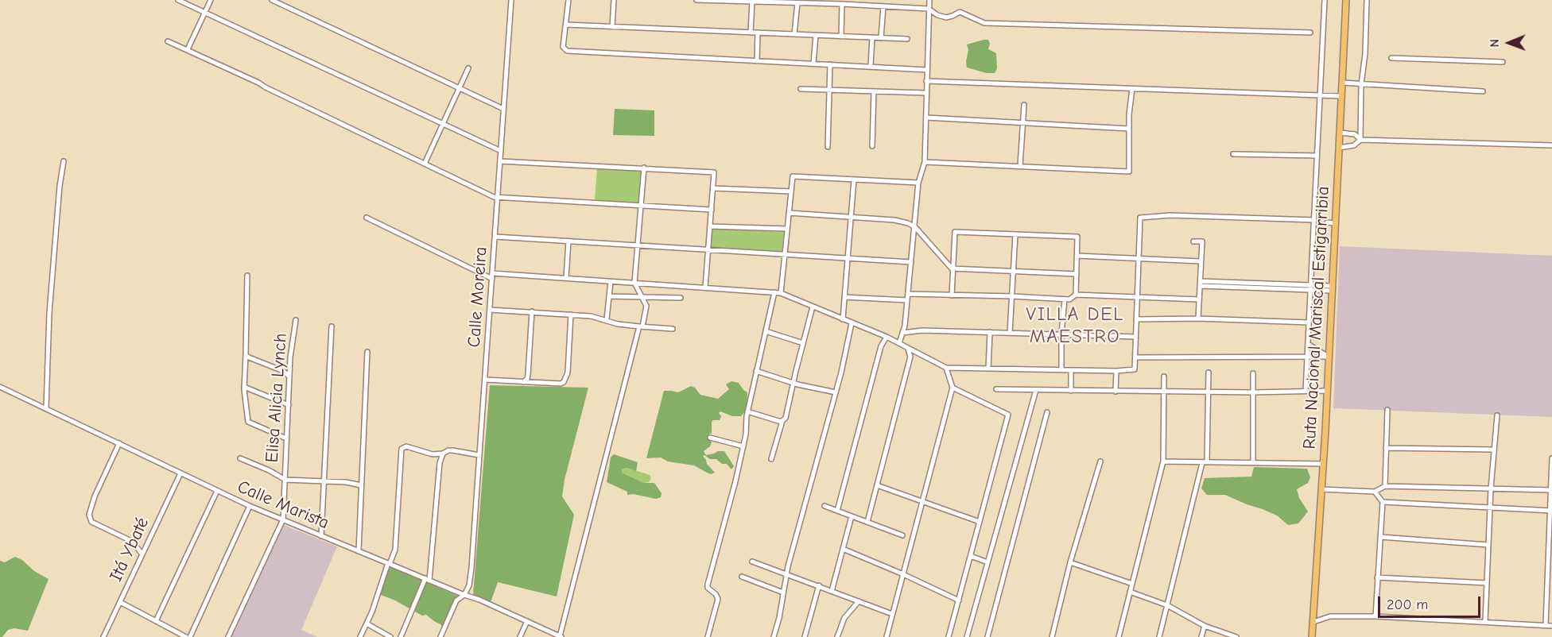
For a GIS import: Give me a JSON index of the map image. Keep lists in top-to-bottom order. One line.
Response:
{"streets":{"main road":["Ruta Nacional Mariscal Estigarribia"],"street":["Calle Moreira","Elisa Alicia Lynch","Calle Marista","Itá Ybaté"]},"crossings":[["Calle Moreira","Calle Marista"],["Elisa Alicia Lynch","Calle Marista"],["Calle Marista","Itá Ybaté"]],"districts":["VILLA DEL MAESTRO"],"scale_bar":"200 m","north":"left"}
